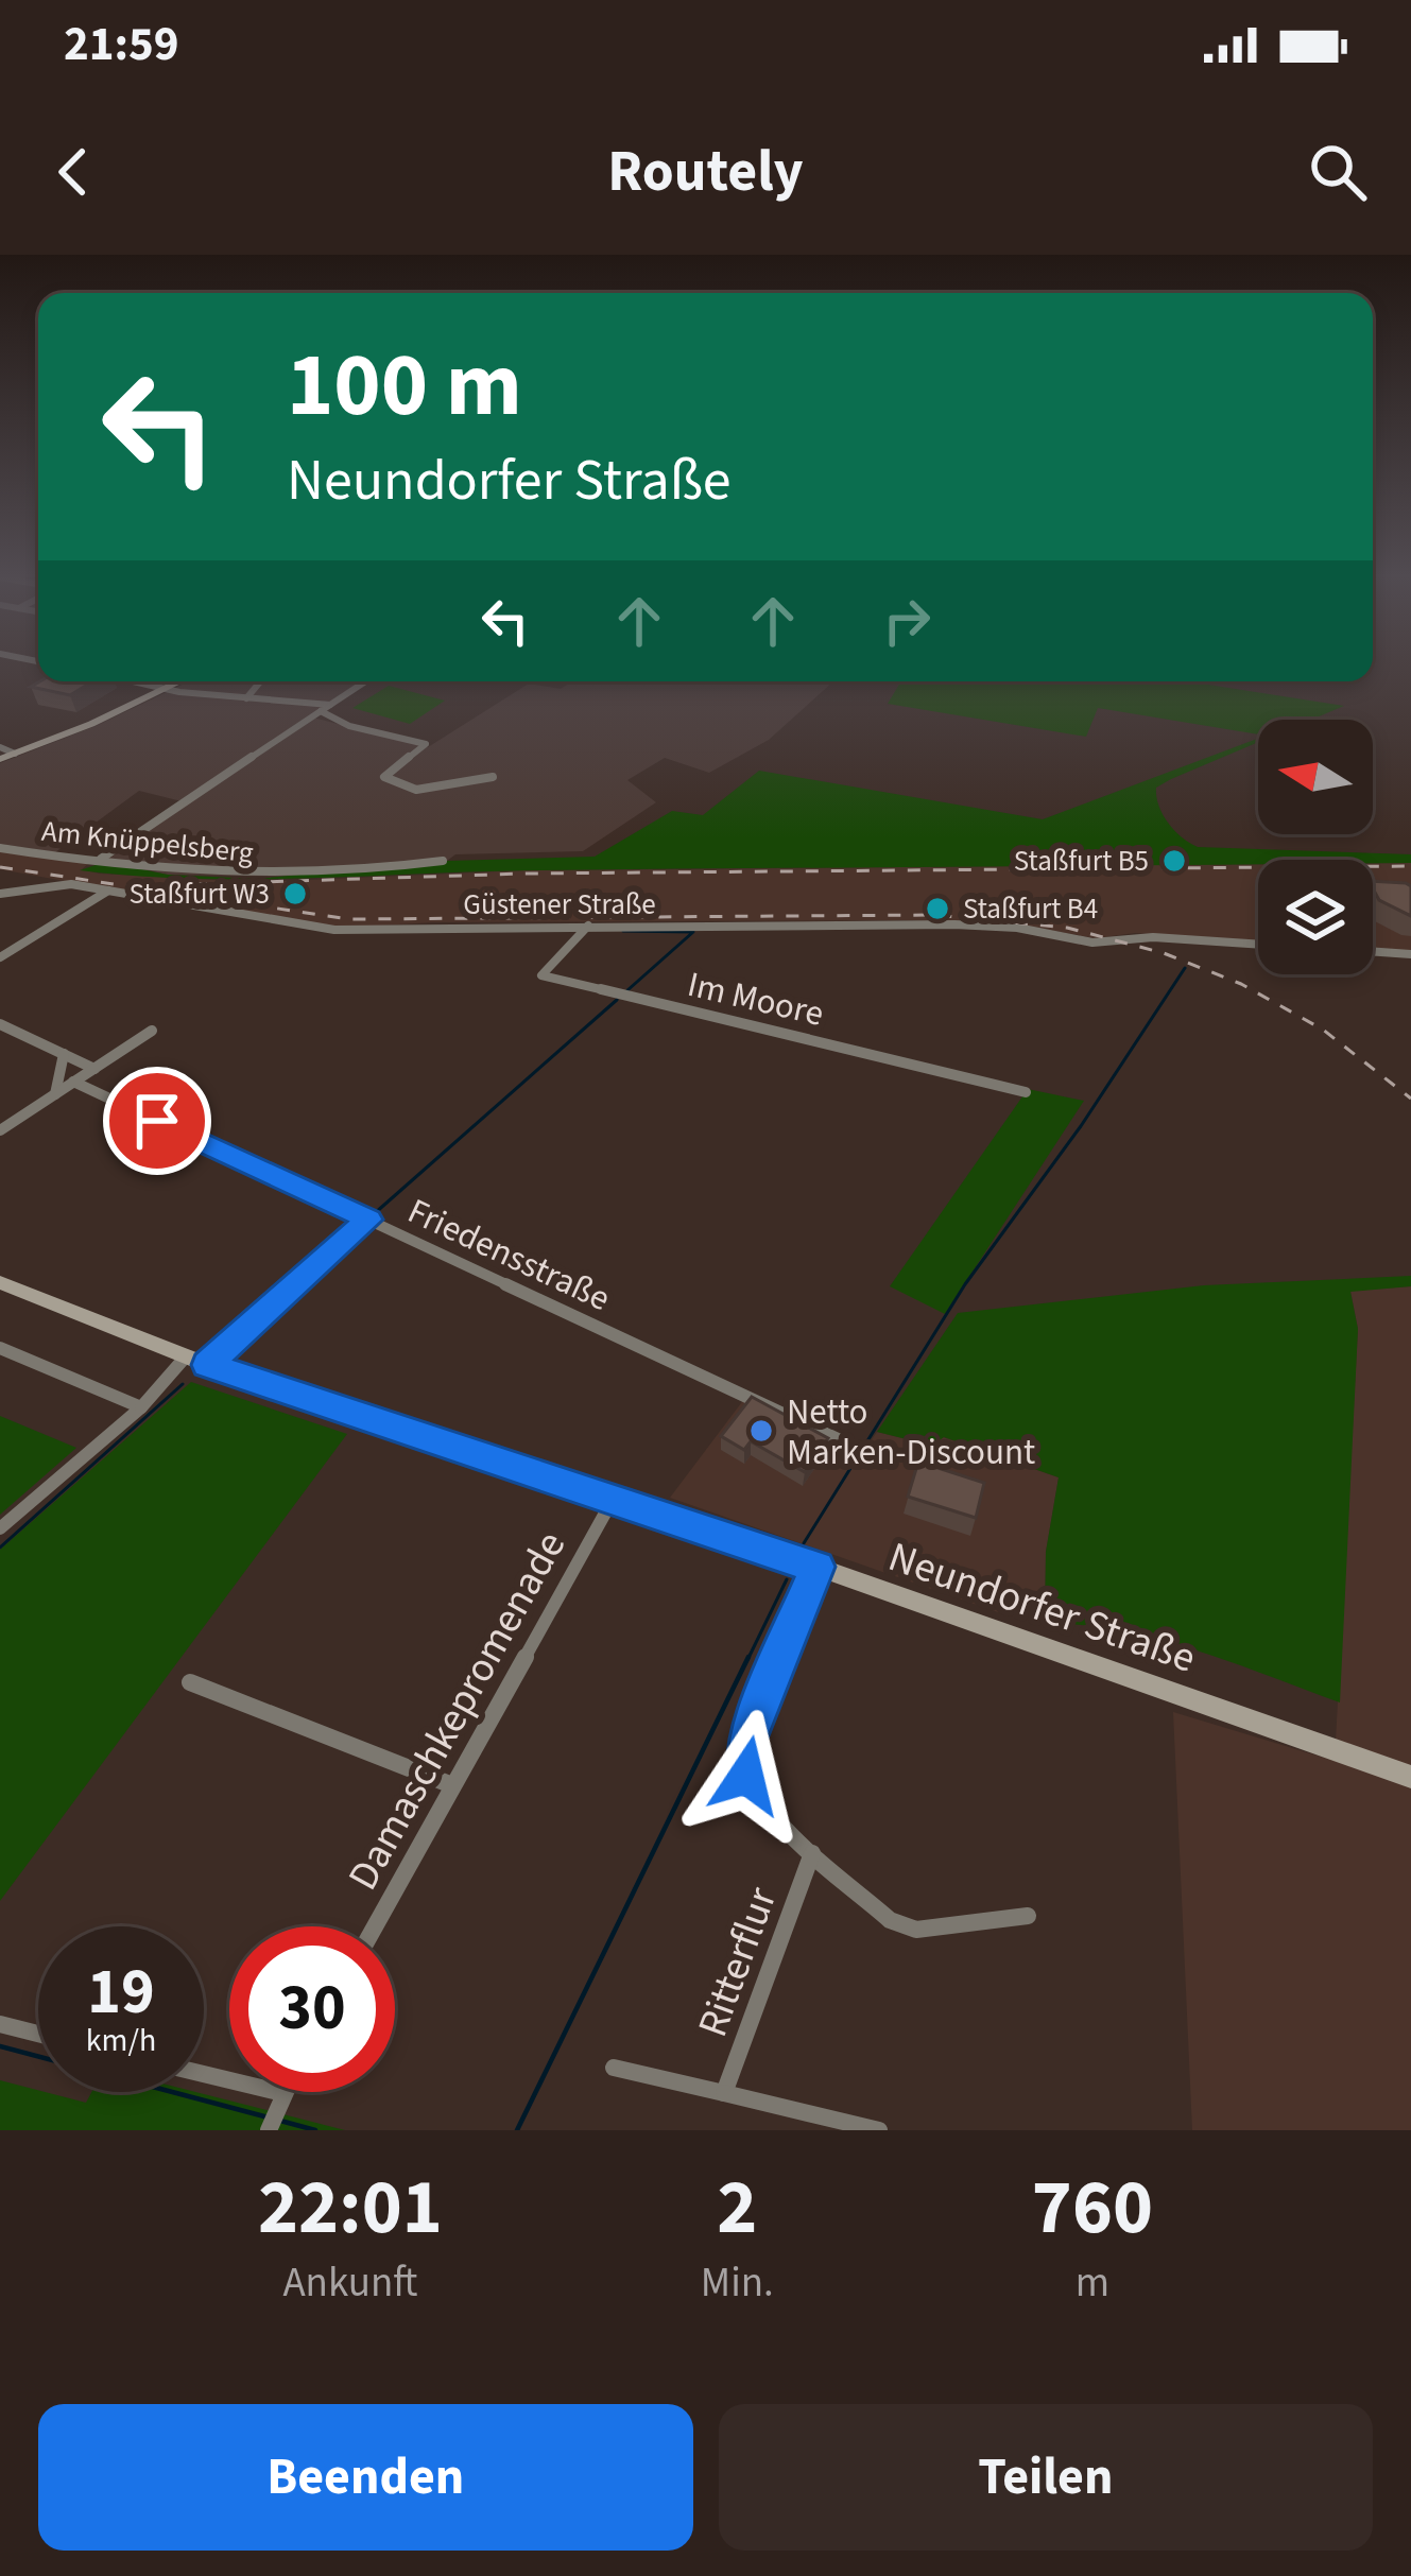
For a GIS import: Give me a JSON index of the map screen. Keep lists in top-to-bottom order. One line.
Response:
{"streets":{"main road":["Neundorfer Straße"],"street":["Am Knüppelsberg","Güstener Straße","Im Moore","Friedensstraße","Damaschkepromenade","Ritterflur"]},"crossings":[["Güstener Straße","Im Moore"],["Neundorfer Straße","Damaschkepromenade"],["Neundorfer Straße","Ritterflur"]],"places":["Staßfurt B5","Staßfurt W3","Staßfurt B4","Netto Marken-Discount"],"north":"left","page":{"status":"21:59","header":"Routely","turn":["100 m","Neundorfer Straße"],"speed":"19 km/h","limit":"30","eta":["22:01","Ankunft","2","Min.","760","m"],"buttons":["Beenden","Teilen"]}}
